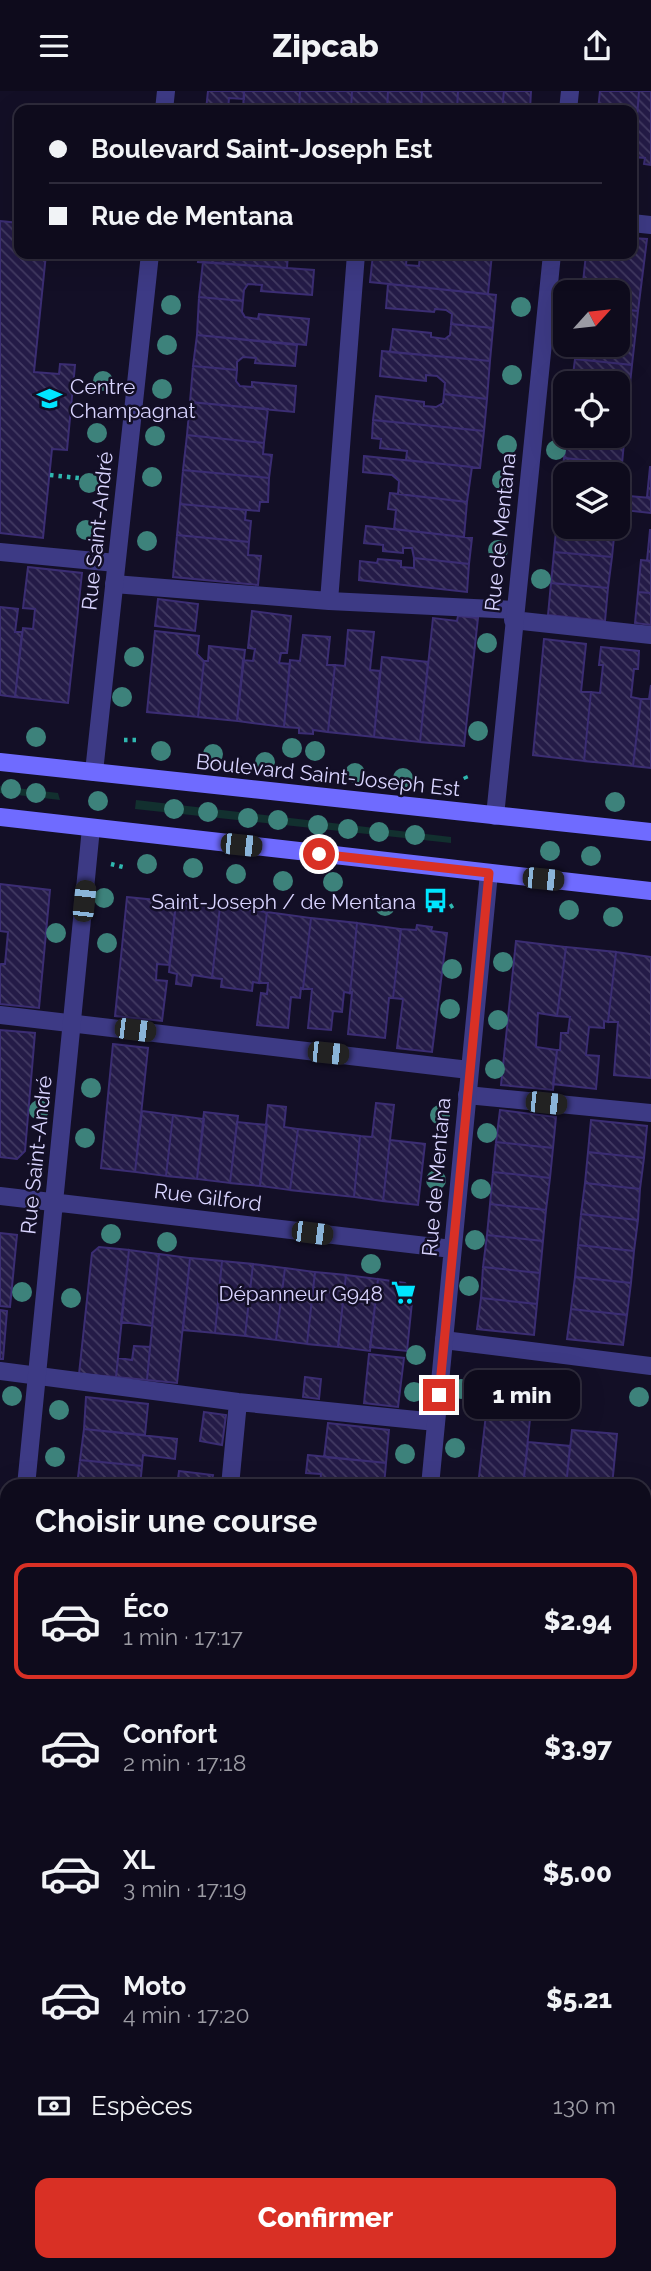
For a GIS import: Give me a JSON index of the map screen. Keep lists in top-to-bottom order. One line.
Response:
{"streets":{"main road":["Boulevard Saint-Joseph Est"],"street":["Rue Saint-André","Rue de Mentana","Rue Gilford"]},"crossings":[["Rue Saint-André","Boulevard Saint-Joseph Est"],["Rue Saint-André","Rue Gilford"],["Rue de Mentana","Boulevard Saint-Joseph Est"],["Rue de Mentana","Rue Gilford"]],"places":{"school or university":["Centre Champagnat"],"bus stop":["Saint-Joseph / de Mentana"],"supermarket":["Dépanneur G948"]},"north":"top right","page":{"header":"Zipcab","banner":["Boulevard Saint-Joseph Est","Rue de Mentana"],"bubble":"1 min","heading":"Choisir une course","list":[{"name":"Éco","note":"1 min · 17:17","value":"$2.94"},{"name":"Confort","note":"2 min · 17:18","value":"$3.97"},{"name":"XL","note":"3 min · 17:19","value":"$5.00"},{"name":"Moto","note":"4 min · 17:20","value":"$5.21"}],"pay":["Espèces","130 m"],"buttons":"Confirmer"}}
